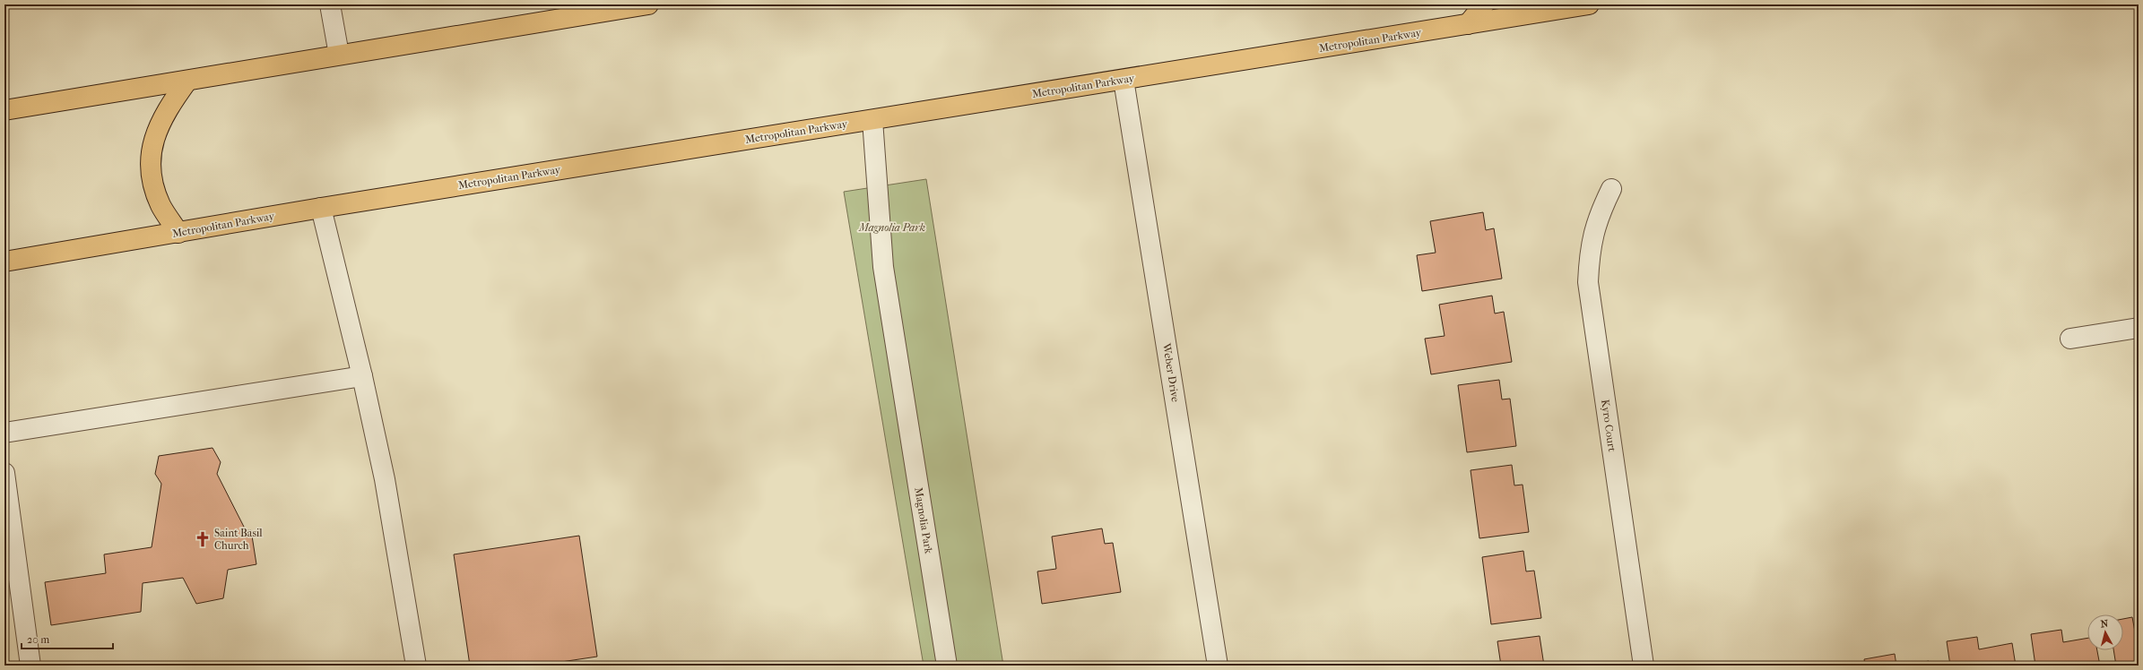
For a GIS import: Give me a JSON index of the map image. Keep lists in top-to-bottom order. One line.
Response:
{"streets":{"main road":["Metropolitan Parkway"],"street":["Weber Drive","Kyro Court","Magnolia Park"]},"crossings":[["Metropolitan Parkway","Weber Drive"],["Metropolitan Parkway","Magnolia Park"]],"parks":["Magnolia Park"],"places":{"church":["Saint Basil Church"]},"scale_bar":"20 m","north":"top"}
